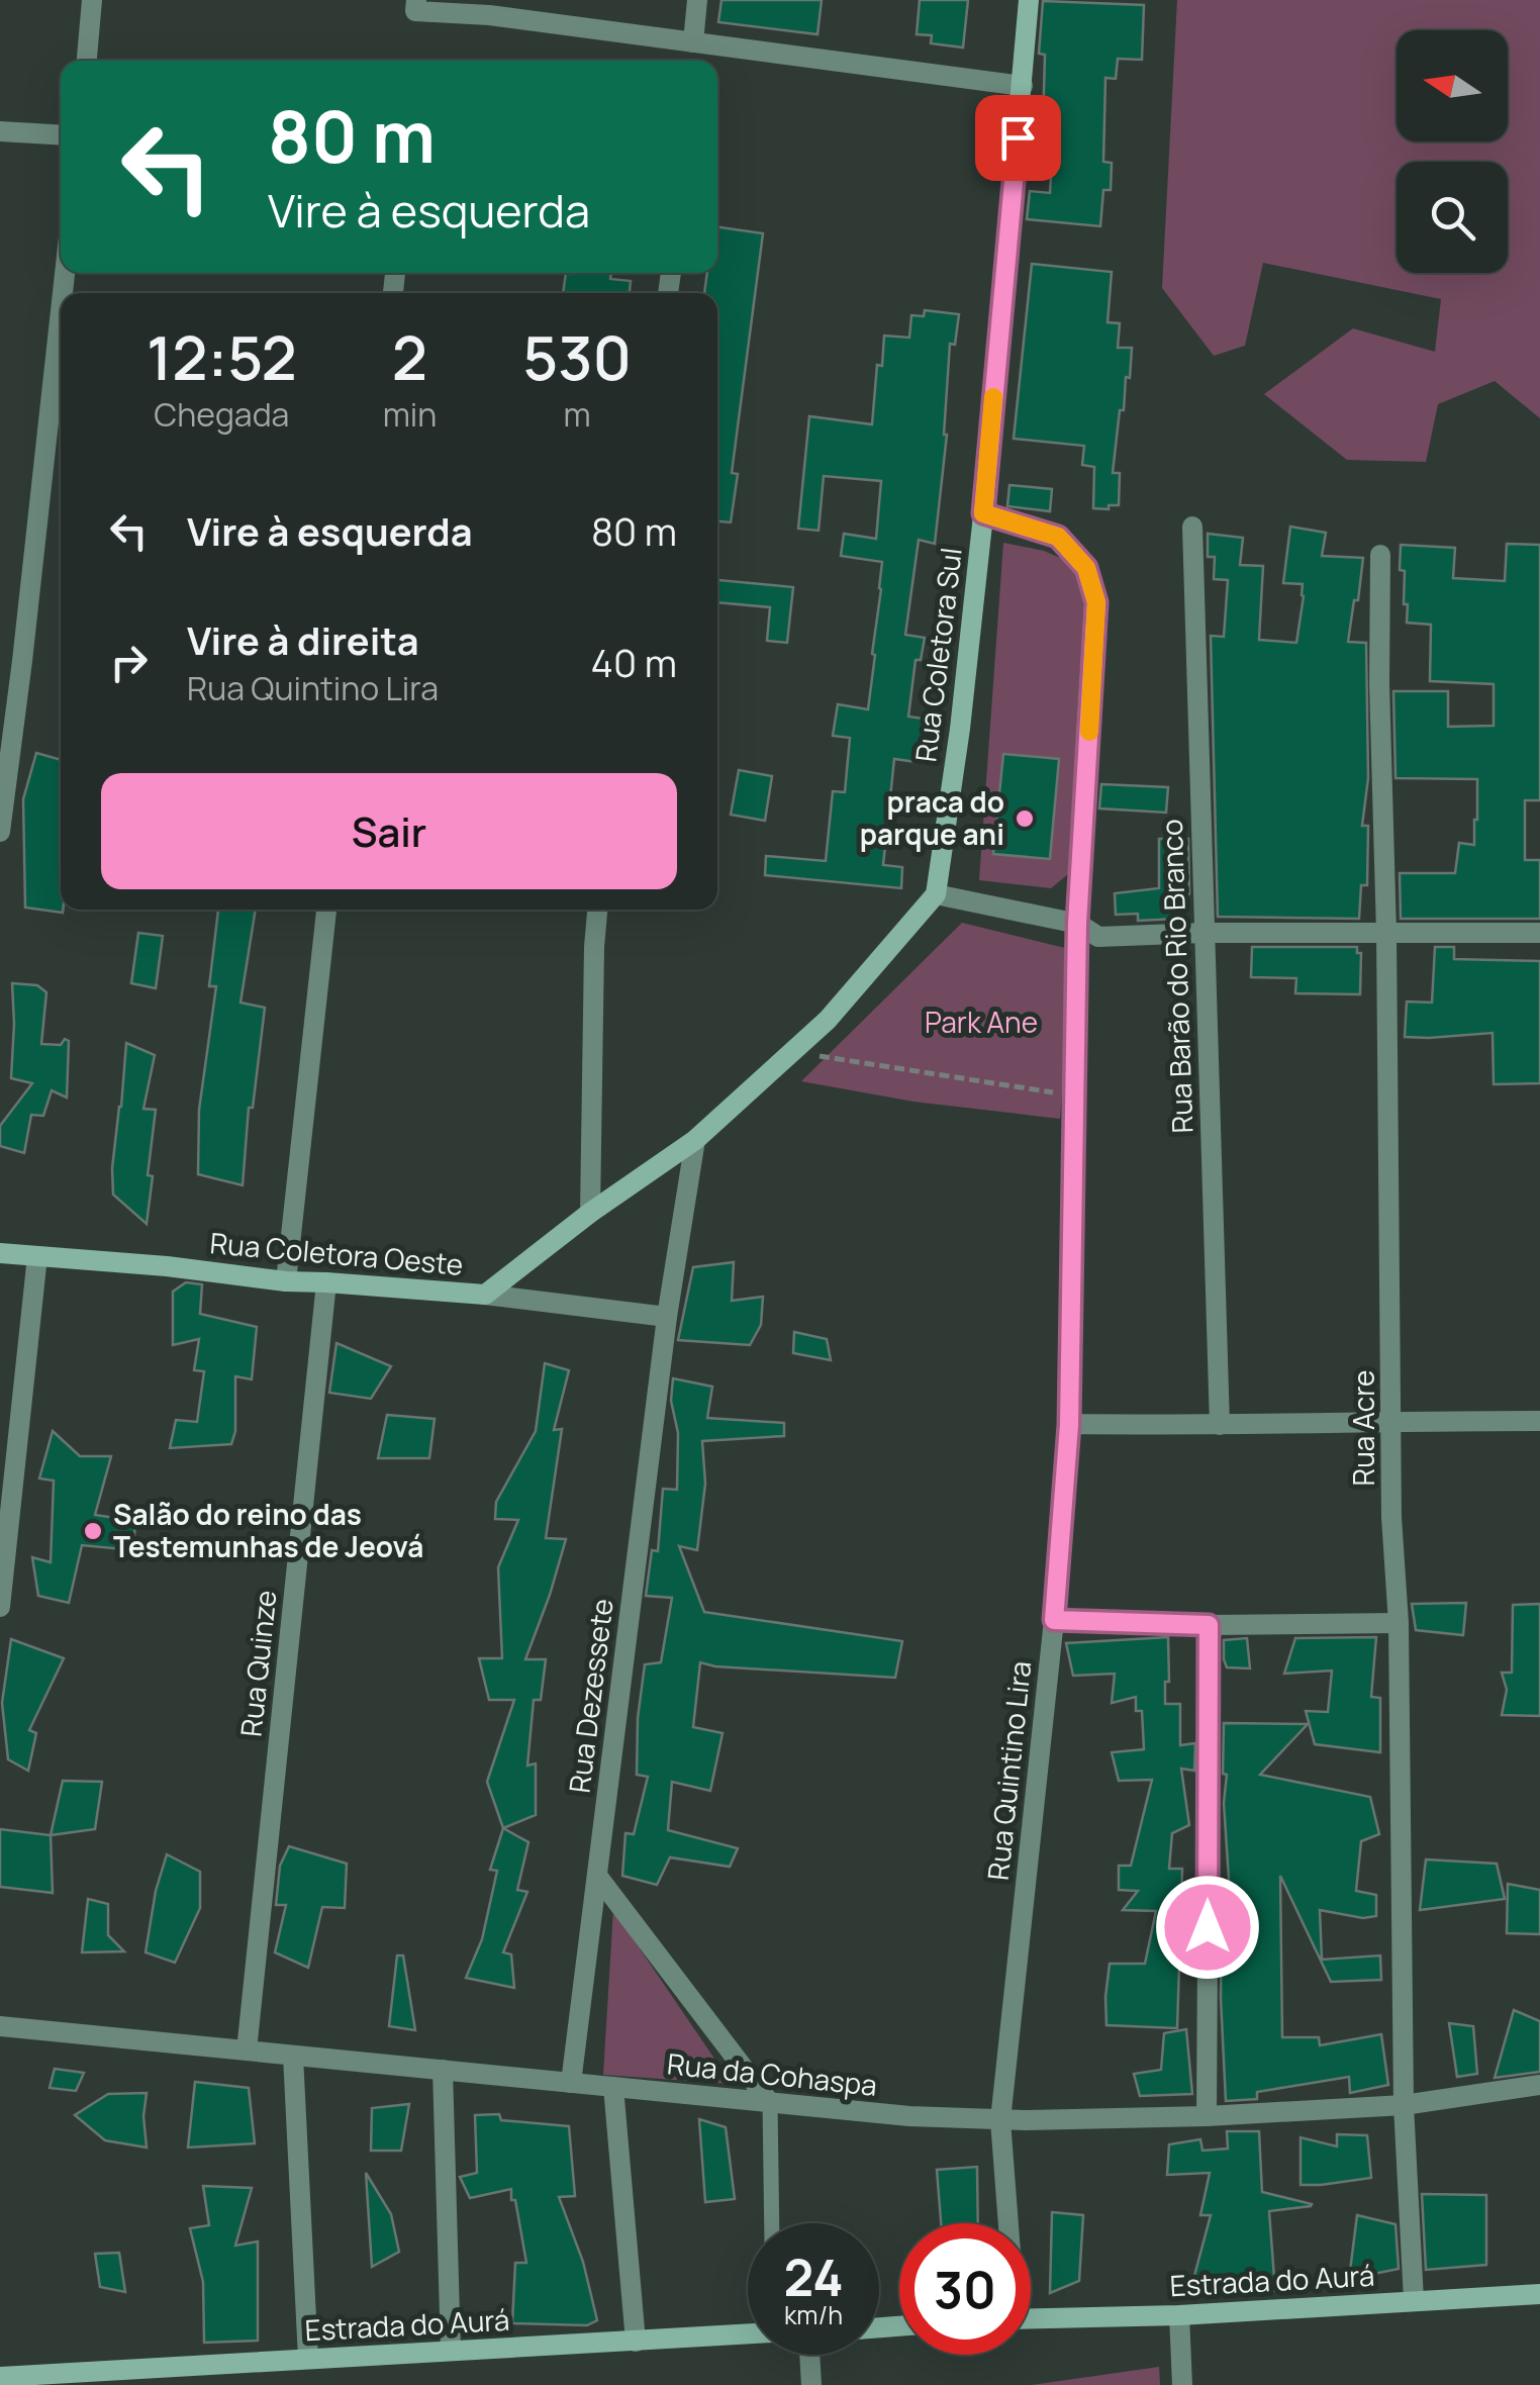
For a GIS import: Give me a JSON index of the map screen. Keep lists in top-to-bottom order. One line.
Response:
{"streets":{"street":["Rua Coletora Sul","Rua Barão do Rio Branco","Rua Coletora Oeste","Rua Acre","Rua Quinze","Rua Dezessete","Rua Quintino Lira","Rua da Cohaspa","Estrada do Aurá"]},"crossings":[["Rua Coletora Sul","Rua Quintino Lira"],["Rua Coletora Oeste","Rua Quinze"],["Rua Coletora Oeste","Rua Dezessete"],["Rua Acre","Rua da Cohaspa"],["Rua Acre","Estrada do Aurá"],["Rua Quinze","Rua da Cohaspa"],["Rua Dezessete","Rua da Cohaspa"],["Rua Quintino Lira","Rua da Cohaspa"]],"parks":["Park Ane"],"places":["praca do parque ani","Salão do reino das Testemunhas de Jeová"],"north":"left","page":{"turn":["80 m","Vire à esquerda"],"eta":["12:52","Chegada","2","min","530","m"],"list":[{"name":"Vire à esquerda","value":"80 m"},{"name":"Vire à direita","note":"Rua Quintino Lira","value":"40 m"}],"buttons":"Sair","speed":"24 km/h","limit":"30"}}
